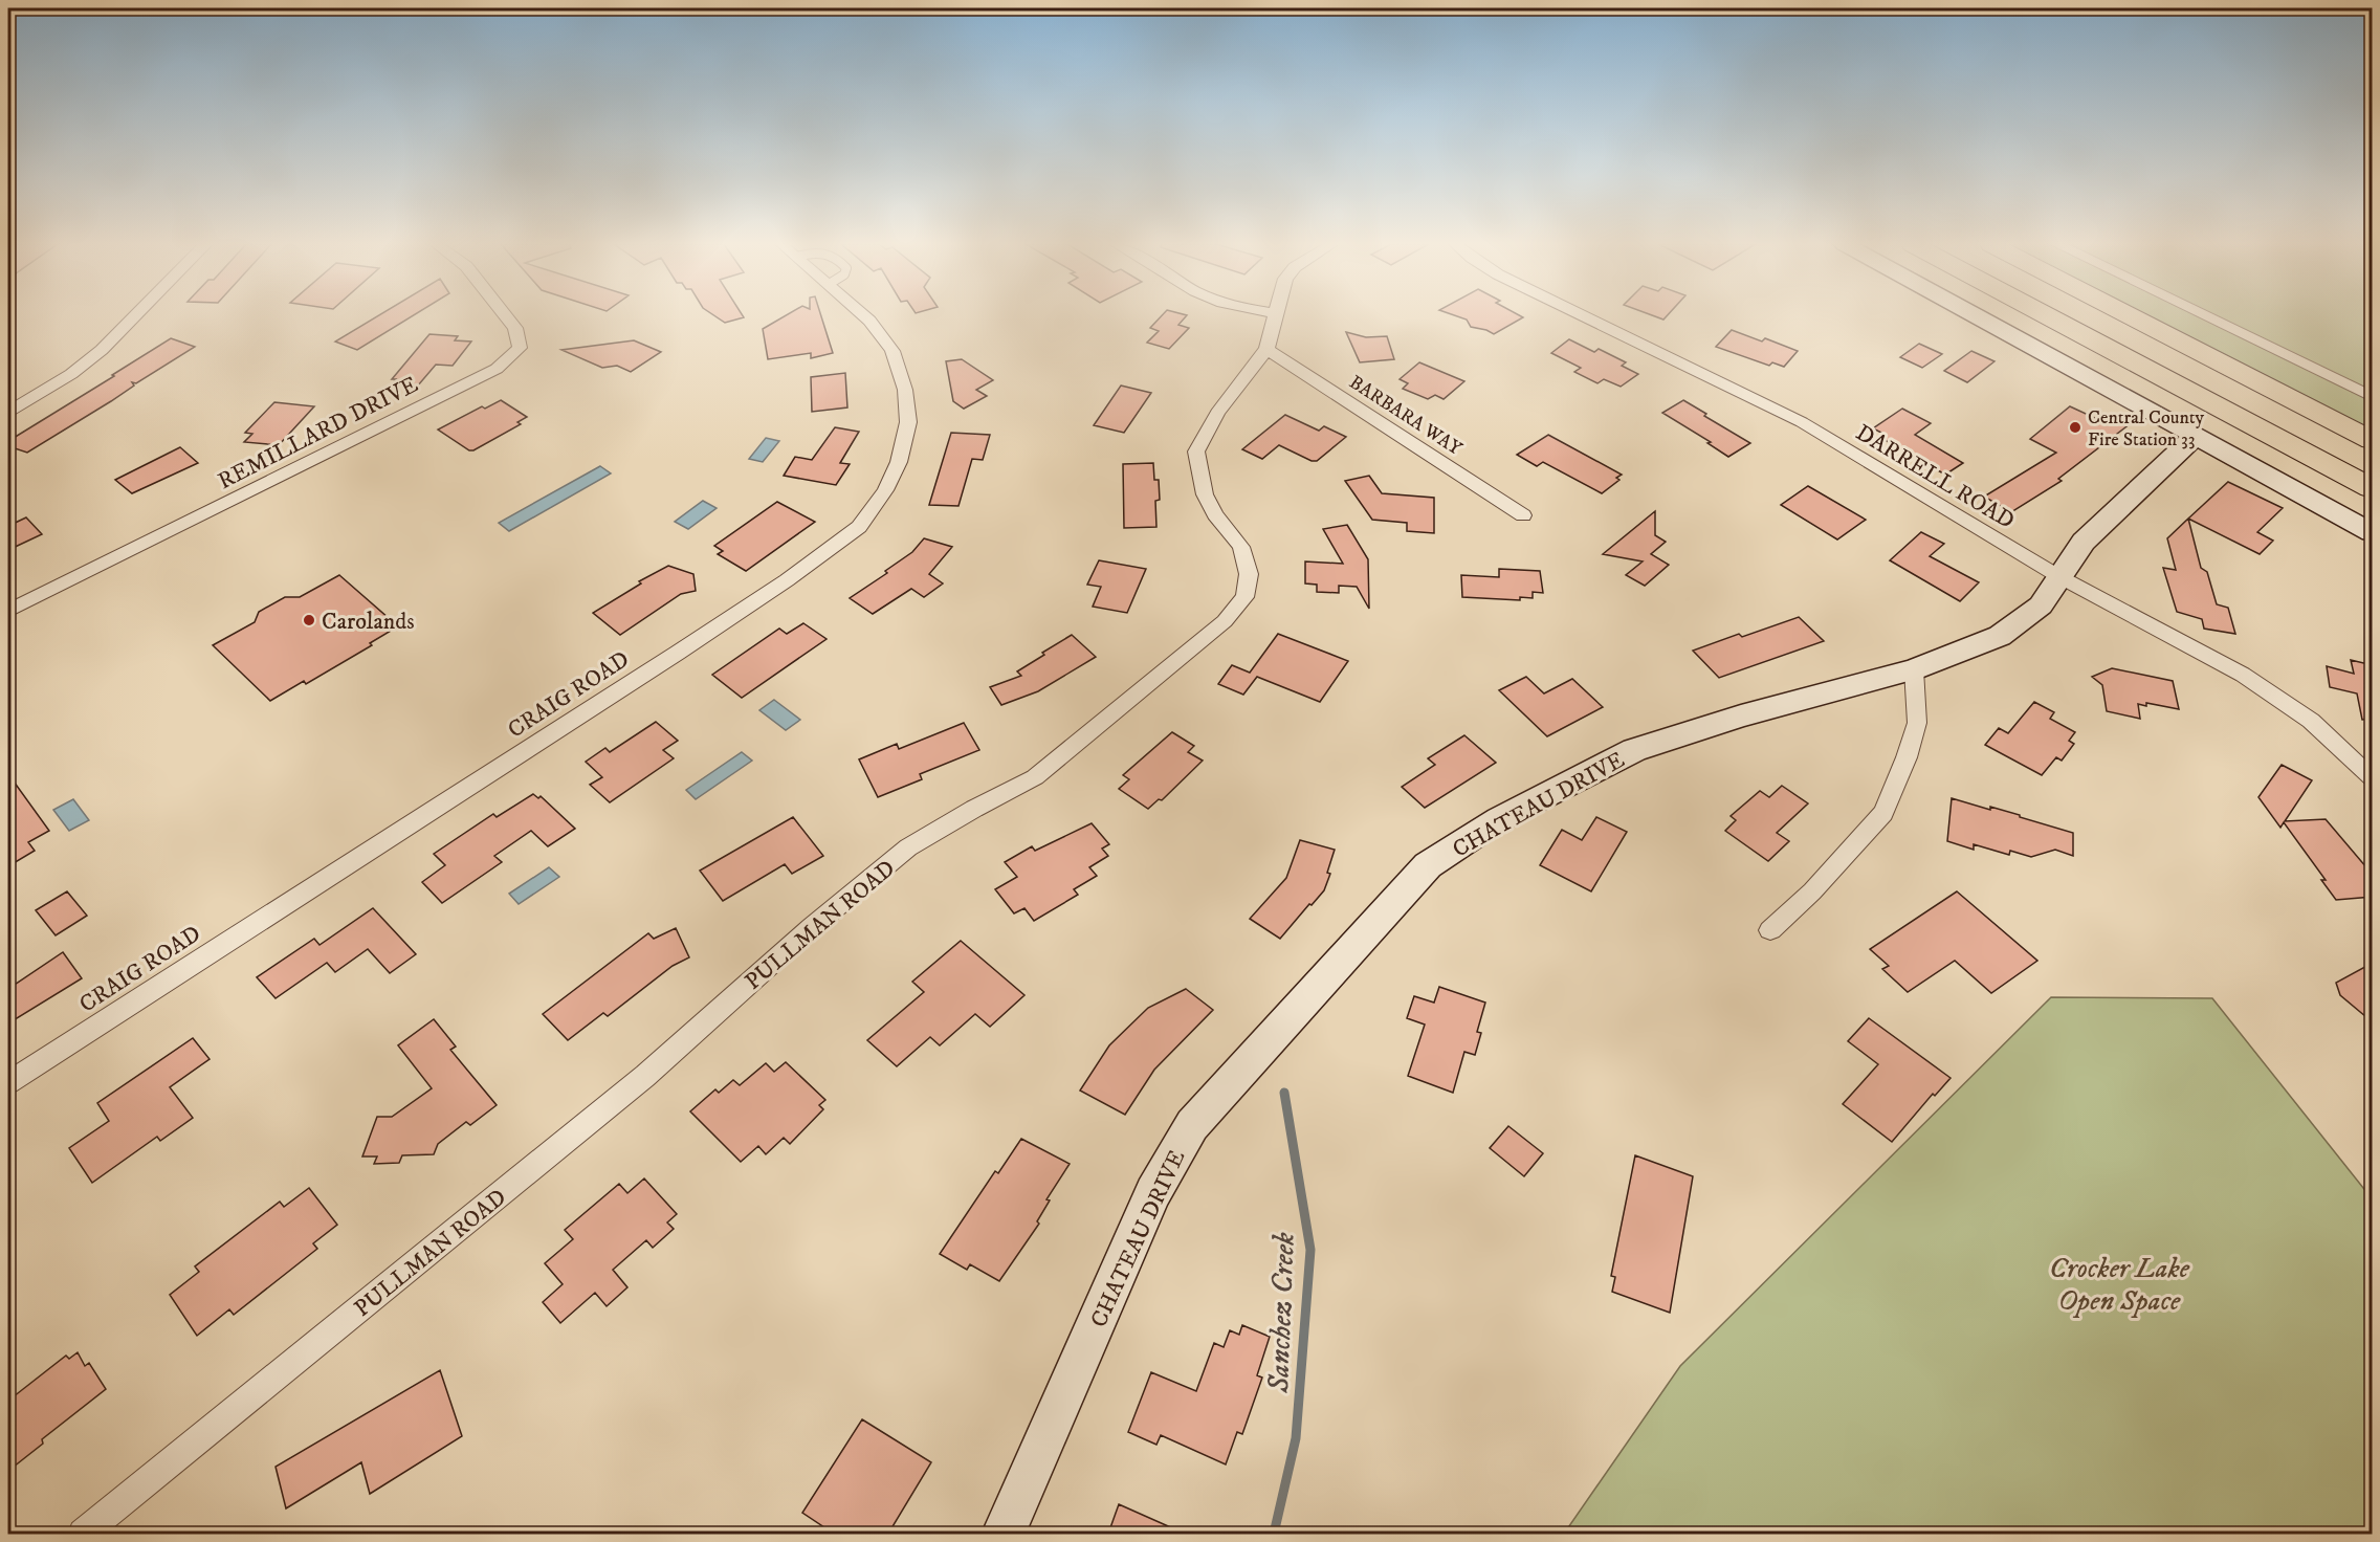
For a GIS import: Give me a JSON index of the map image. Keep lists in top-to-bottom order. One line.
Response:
{"streets":{"street":["BARBARA WAY","REMILLARD DRIVE","DARRELL ROAD","CRAIG ROAD","CHATEAU DRIVE","PULLMAN ROAD"]},"crossings":[["BARBARA WAY","PULLMAN ROAD"],["DARRELL ROAD","CHATEAU DRIVE"]],"water":["Sanchez Creek"],"parks":["Crocker Lake Open Space"],"places":["Central County Fire Station 33","Carolands"]}
